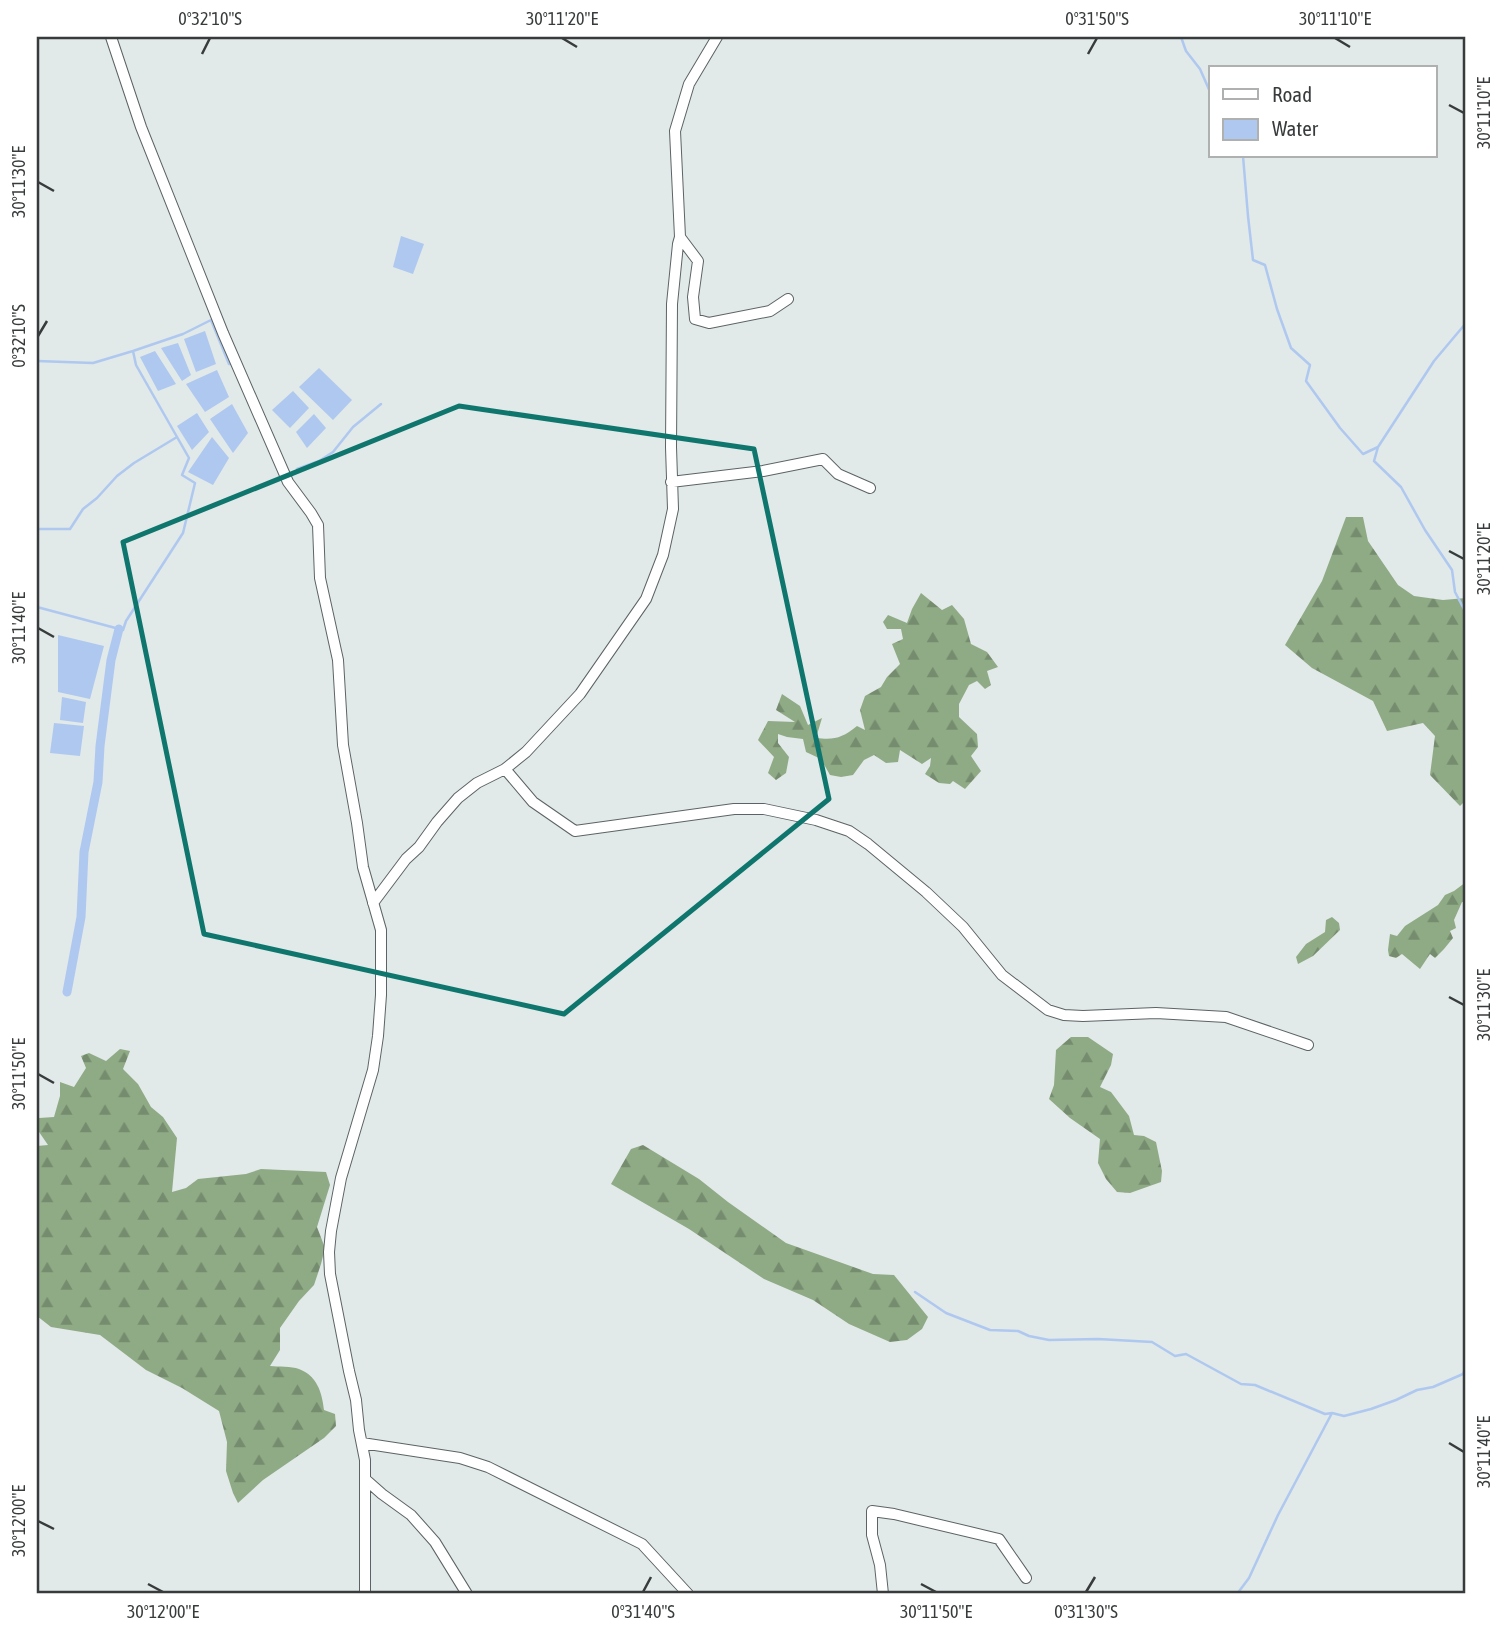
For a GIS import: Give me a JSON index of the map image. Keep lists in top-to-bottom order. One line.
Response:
{"legend":["Road","Water"],"coordinates":["0°32'10\"S","30°11'20\"E","0°31'50\"S","30°11'10\"E","30°11'30\"E","30°11'40\"E","30°11'50\"E","30°12'00\"E","0°31'40\"S","0°31'30\"S"]}
